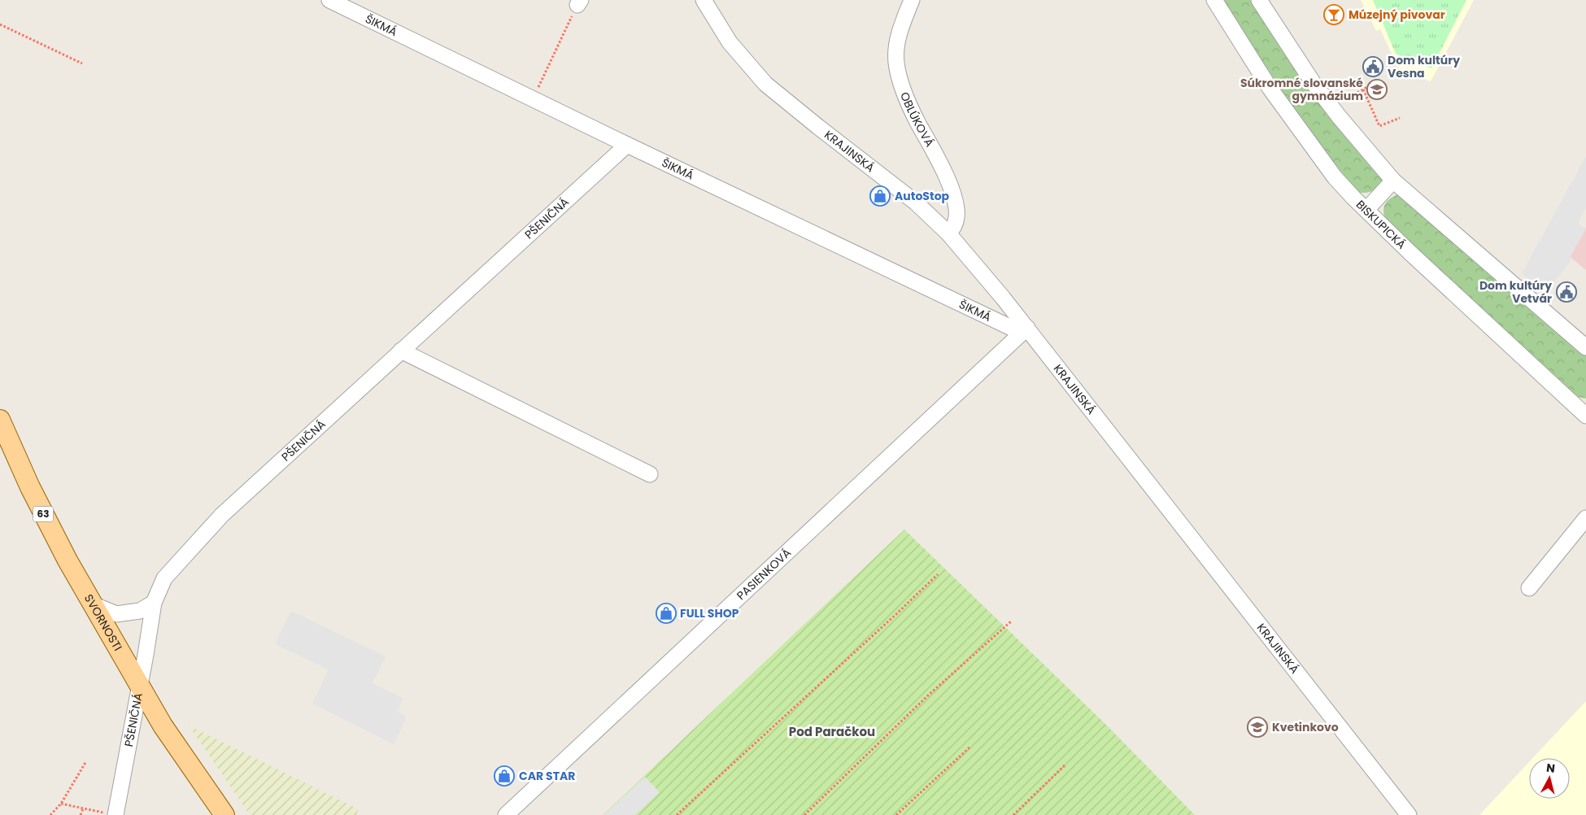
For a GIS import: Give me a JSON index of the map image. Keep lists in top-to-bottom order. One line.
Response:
{"streets":{"main road":["63","SVORNOSTI"],"street":["ŠIKMÁ","OBLÚKOVÁ","KRAJINSKÁ","PŠENIČNÁ","BISKUPICKÁ","PASIENKOVÁ"]},"crossings":[["ŠIKMÁ","KRAJINSKÁ"],["ŠIKMÁ","PŠENIČNÁ"],["ŠIKMÁ","PASIENKOVÁ"],["OBLÚKOVÁ","KRAJINSKÁ"],["KRAJINSKÁ","PASIENKOVÁ"],["PŠENIČNÁ","SVORNOSTI"]],"districts":["Pod Paračkou"],"places":{"bar":["Múzejný pivovar"],"public building":["Dom kultúry Vesna","Dom kultúry Vetvár"],"school or university":["Súkromné slovanské gymnázium","Kvetinkovo"],"shop":["AutoStop","FULL SHOP","CAR STAR"]},"north":"top"}
